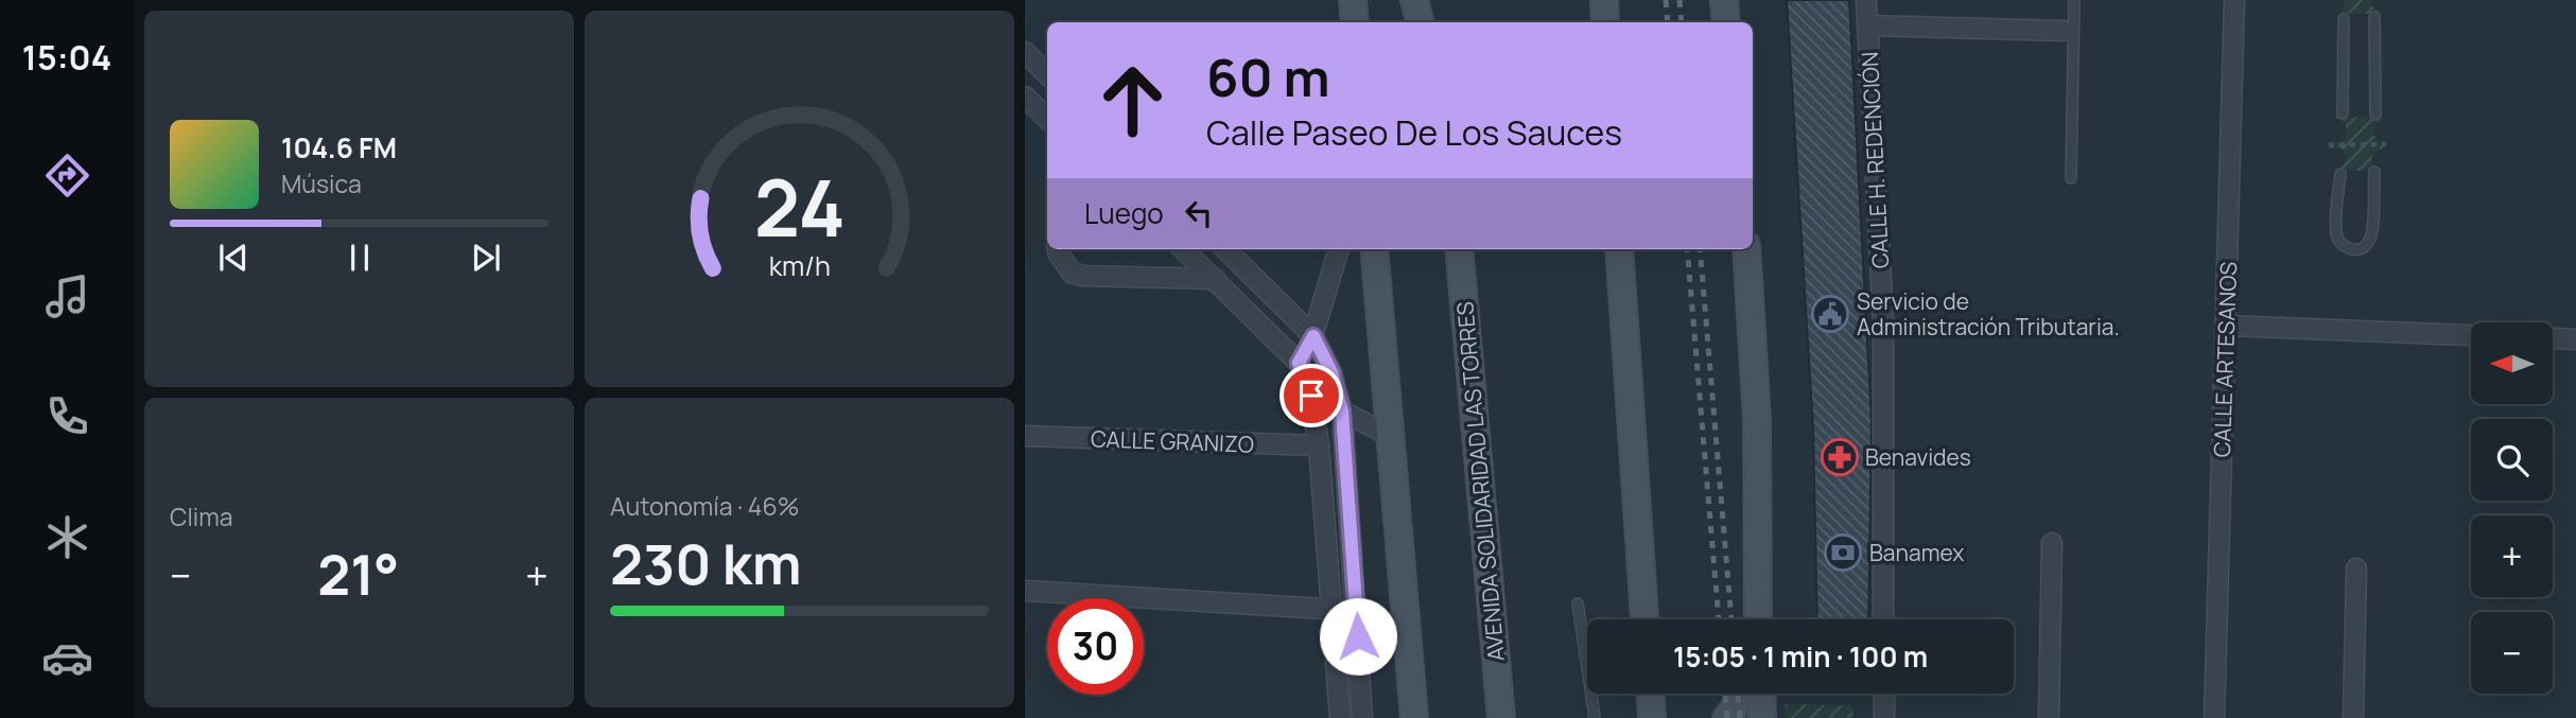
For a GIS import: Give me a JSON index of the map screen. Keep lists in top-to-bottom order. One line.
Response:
{"streets":{"main road":["AVENIDA SOLIDARIDAD LAS TORRES"],"street":["CALLE H. REDENCIÓN","CALLE ARTESANOS","CALLE GRANIZO"]},"places":{"public building":["Servicio de Administración Tributaria."],"pharmacy":["Benavides"],"bank":["Banamex"]},"north":"left","page":{"tabs":"15:04","turn":["60 m","Calle Paseo De Los Sauces"],"song":["104.6 FM","Música"],"then":"Luego","map_buttons":["+","−"],"tile":["Clima",["Autonomía · 46%","230 km"]],"heat":["−","21°","+"],"limit":"30","trip":"15:05 · 1 min · 100 m","gauge":["24","km/h"]}}
